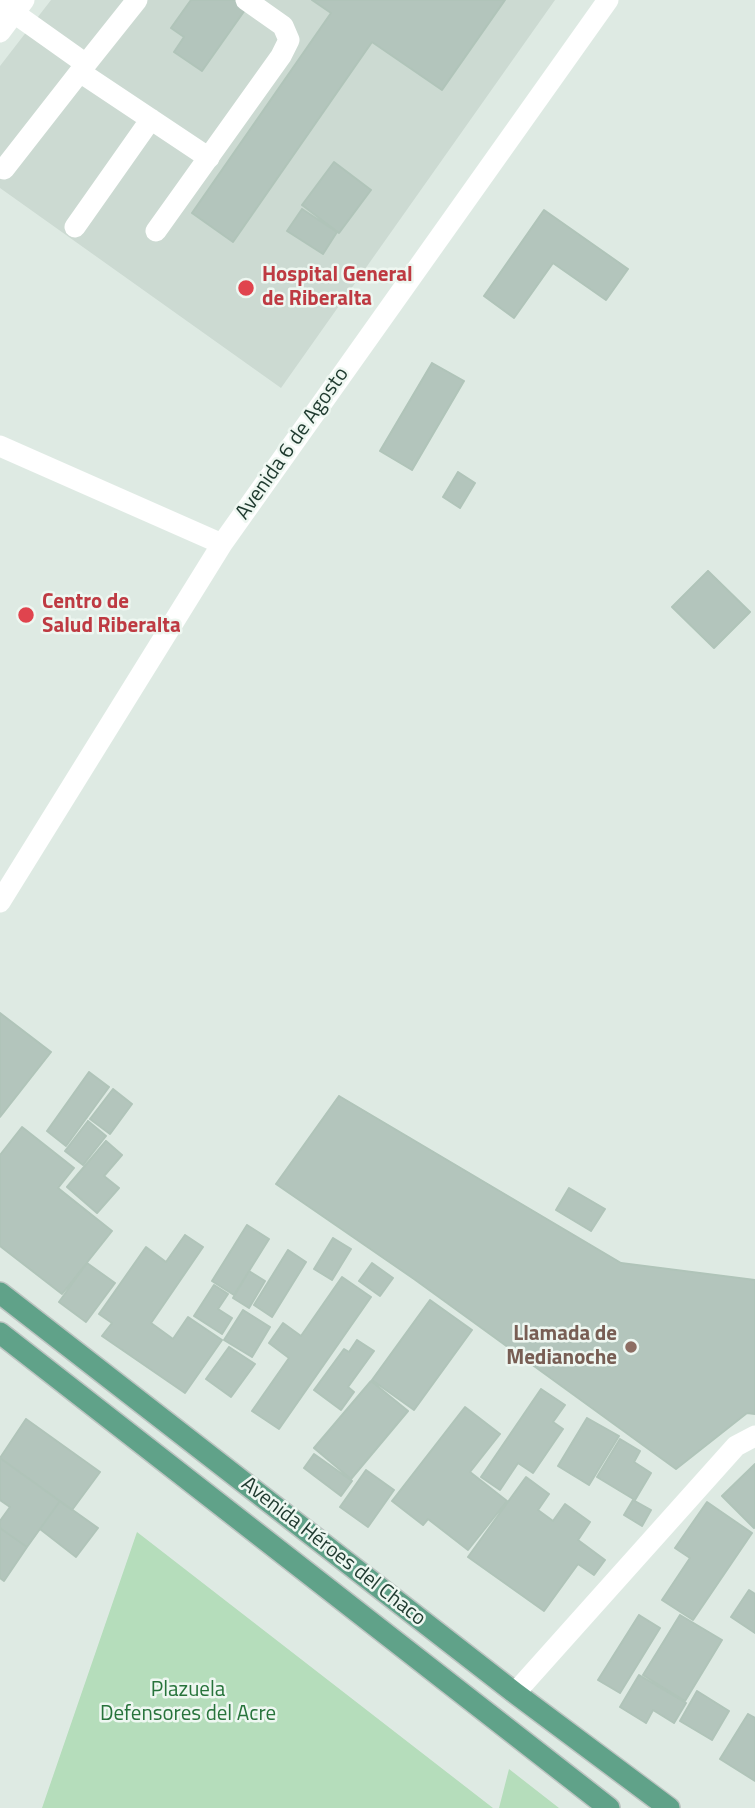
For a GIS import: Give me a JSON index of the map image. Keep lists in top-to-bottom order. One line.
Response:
{"streets":{"main road":["Avenida Héroes del Chaco"],"street":["Avenida 6 de Agosto"]},"parks":["Plazuela Defensores del Acre"],"places":["Hospital General de Riberalta","Centro de Salud Riberalta","Llamada de Medianoche"]}
